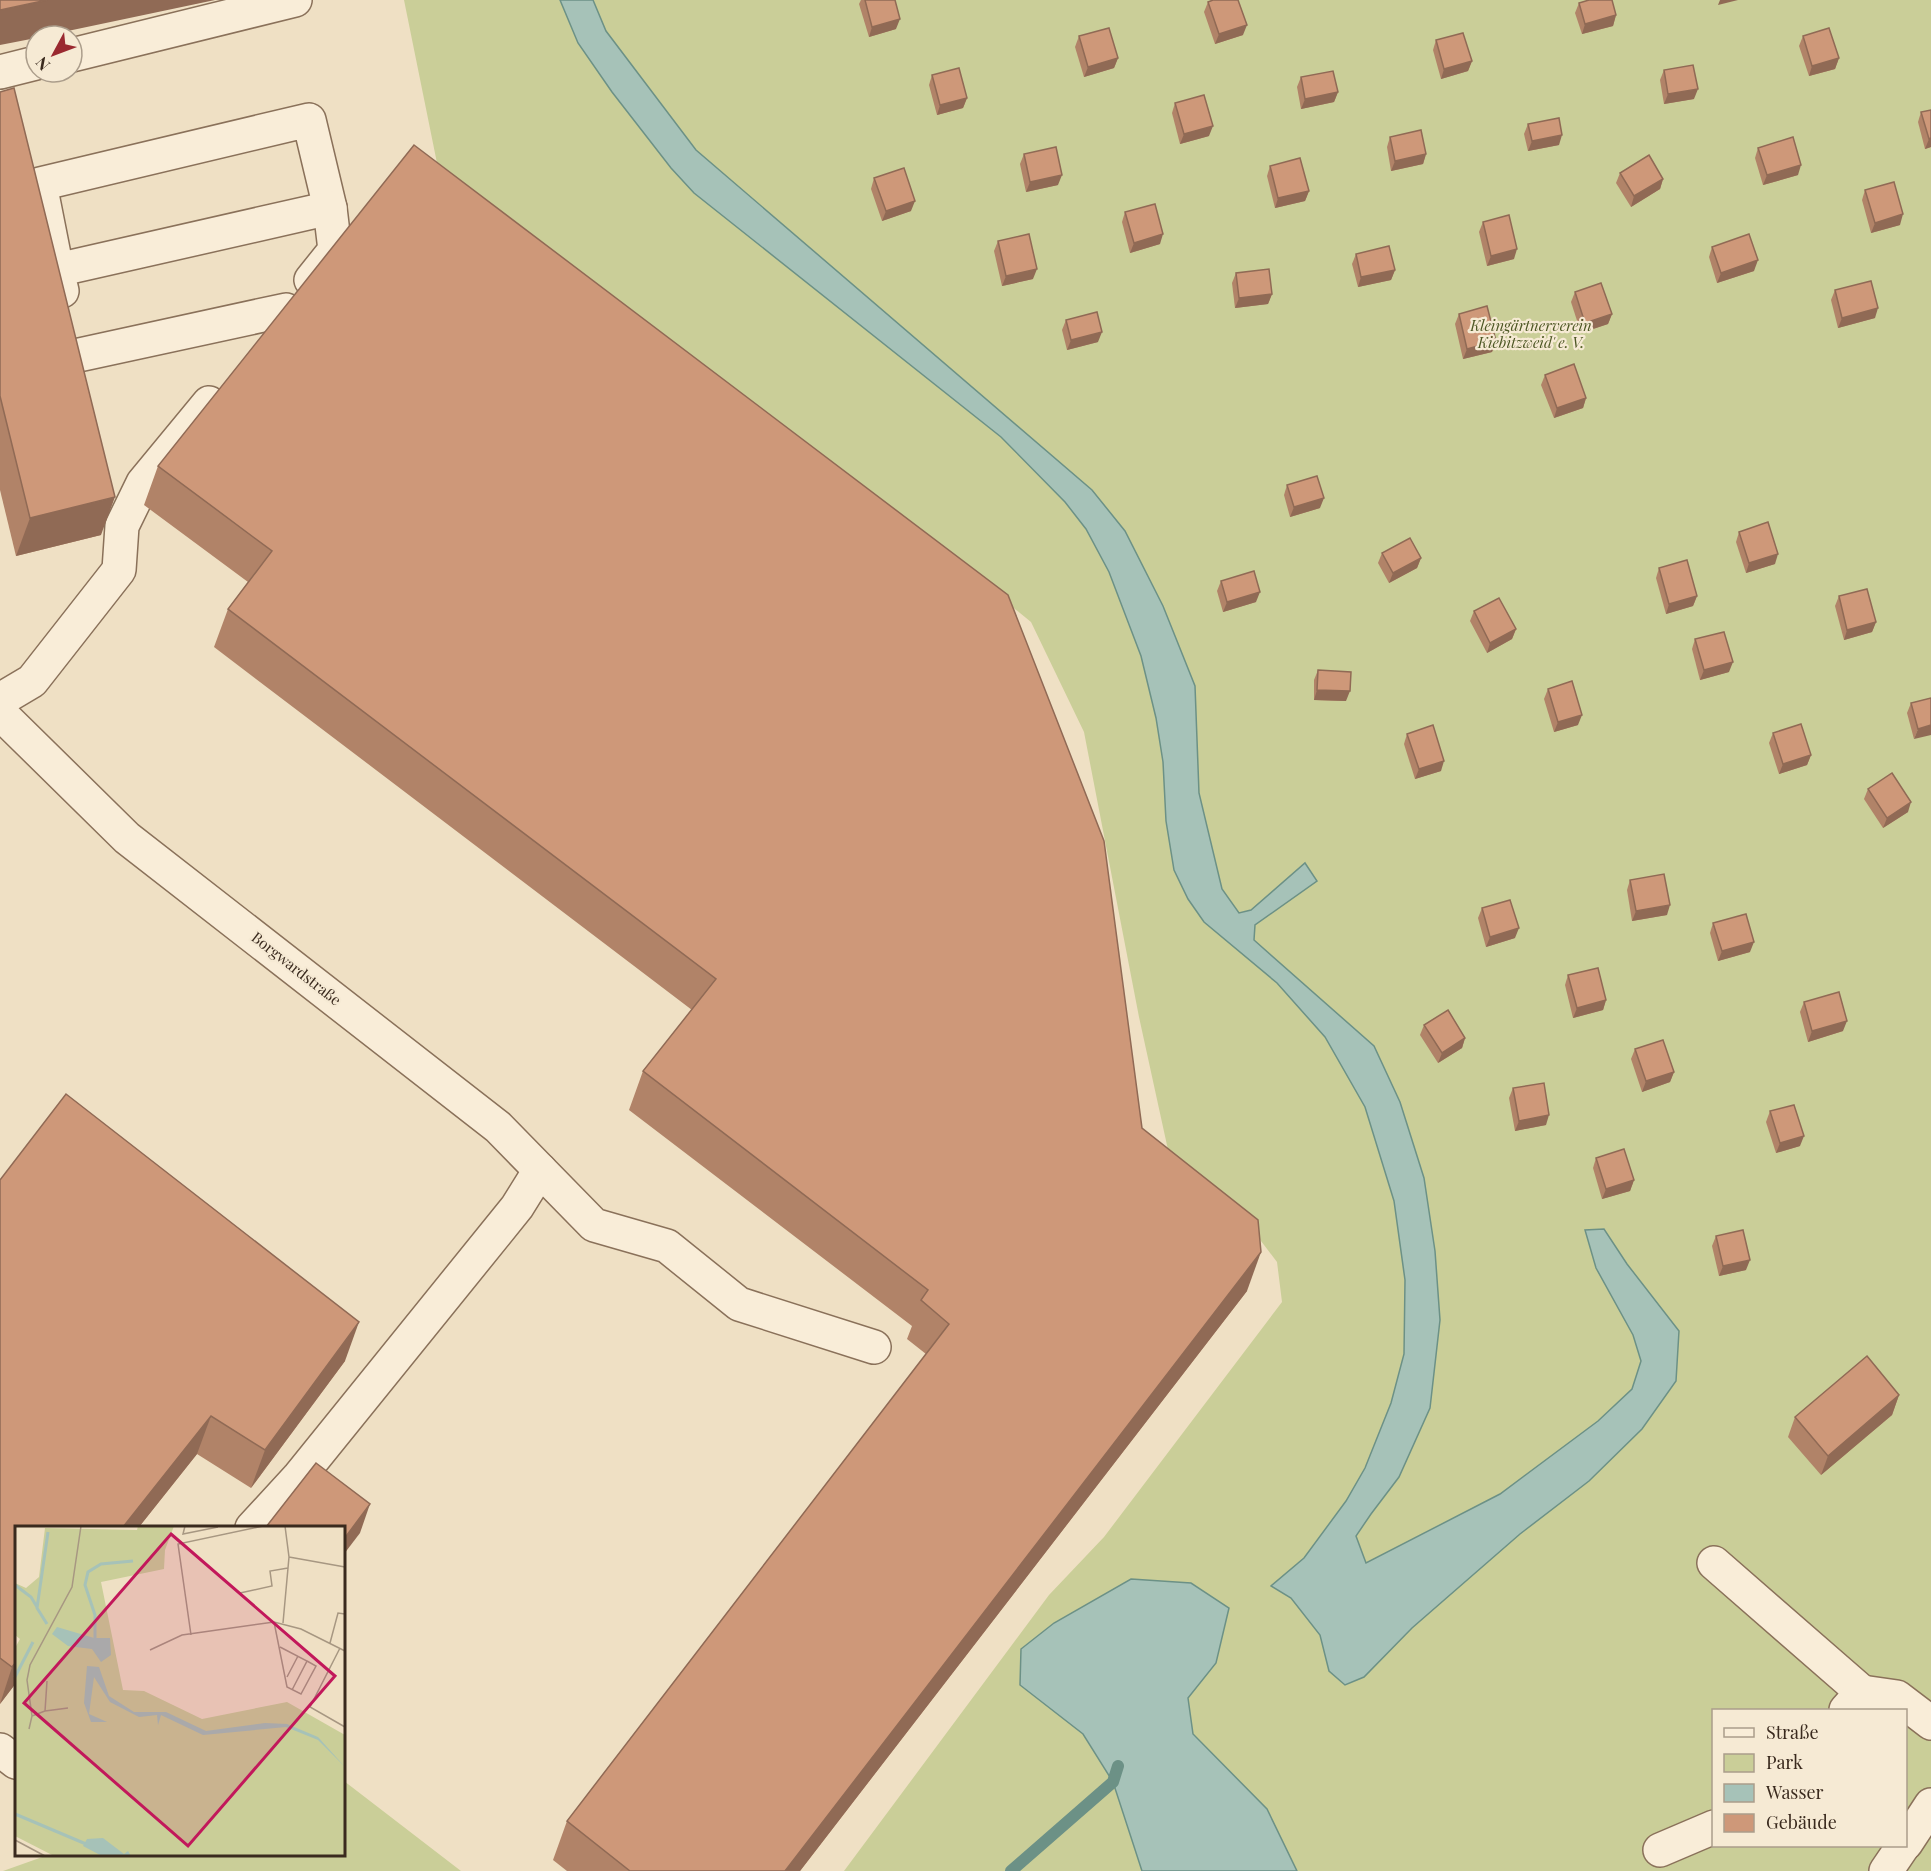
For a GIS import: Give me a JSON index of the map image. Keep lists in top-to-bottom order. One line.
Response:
{"streets":{"street":["Borgwardstraße"]},"parks":["Kleingärtnerverein Kiebitzweid' e. V."],"legend":["Straße","Park","Wasser","Gebäude"],"north":"bottom left"}
